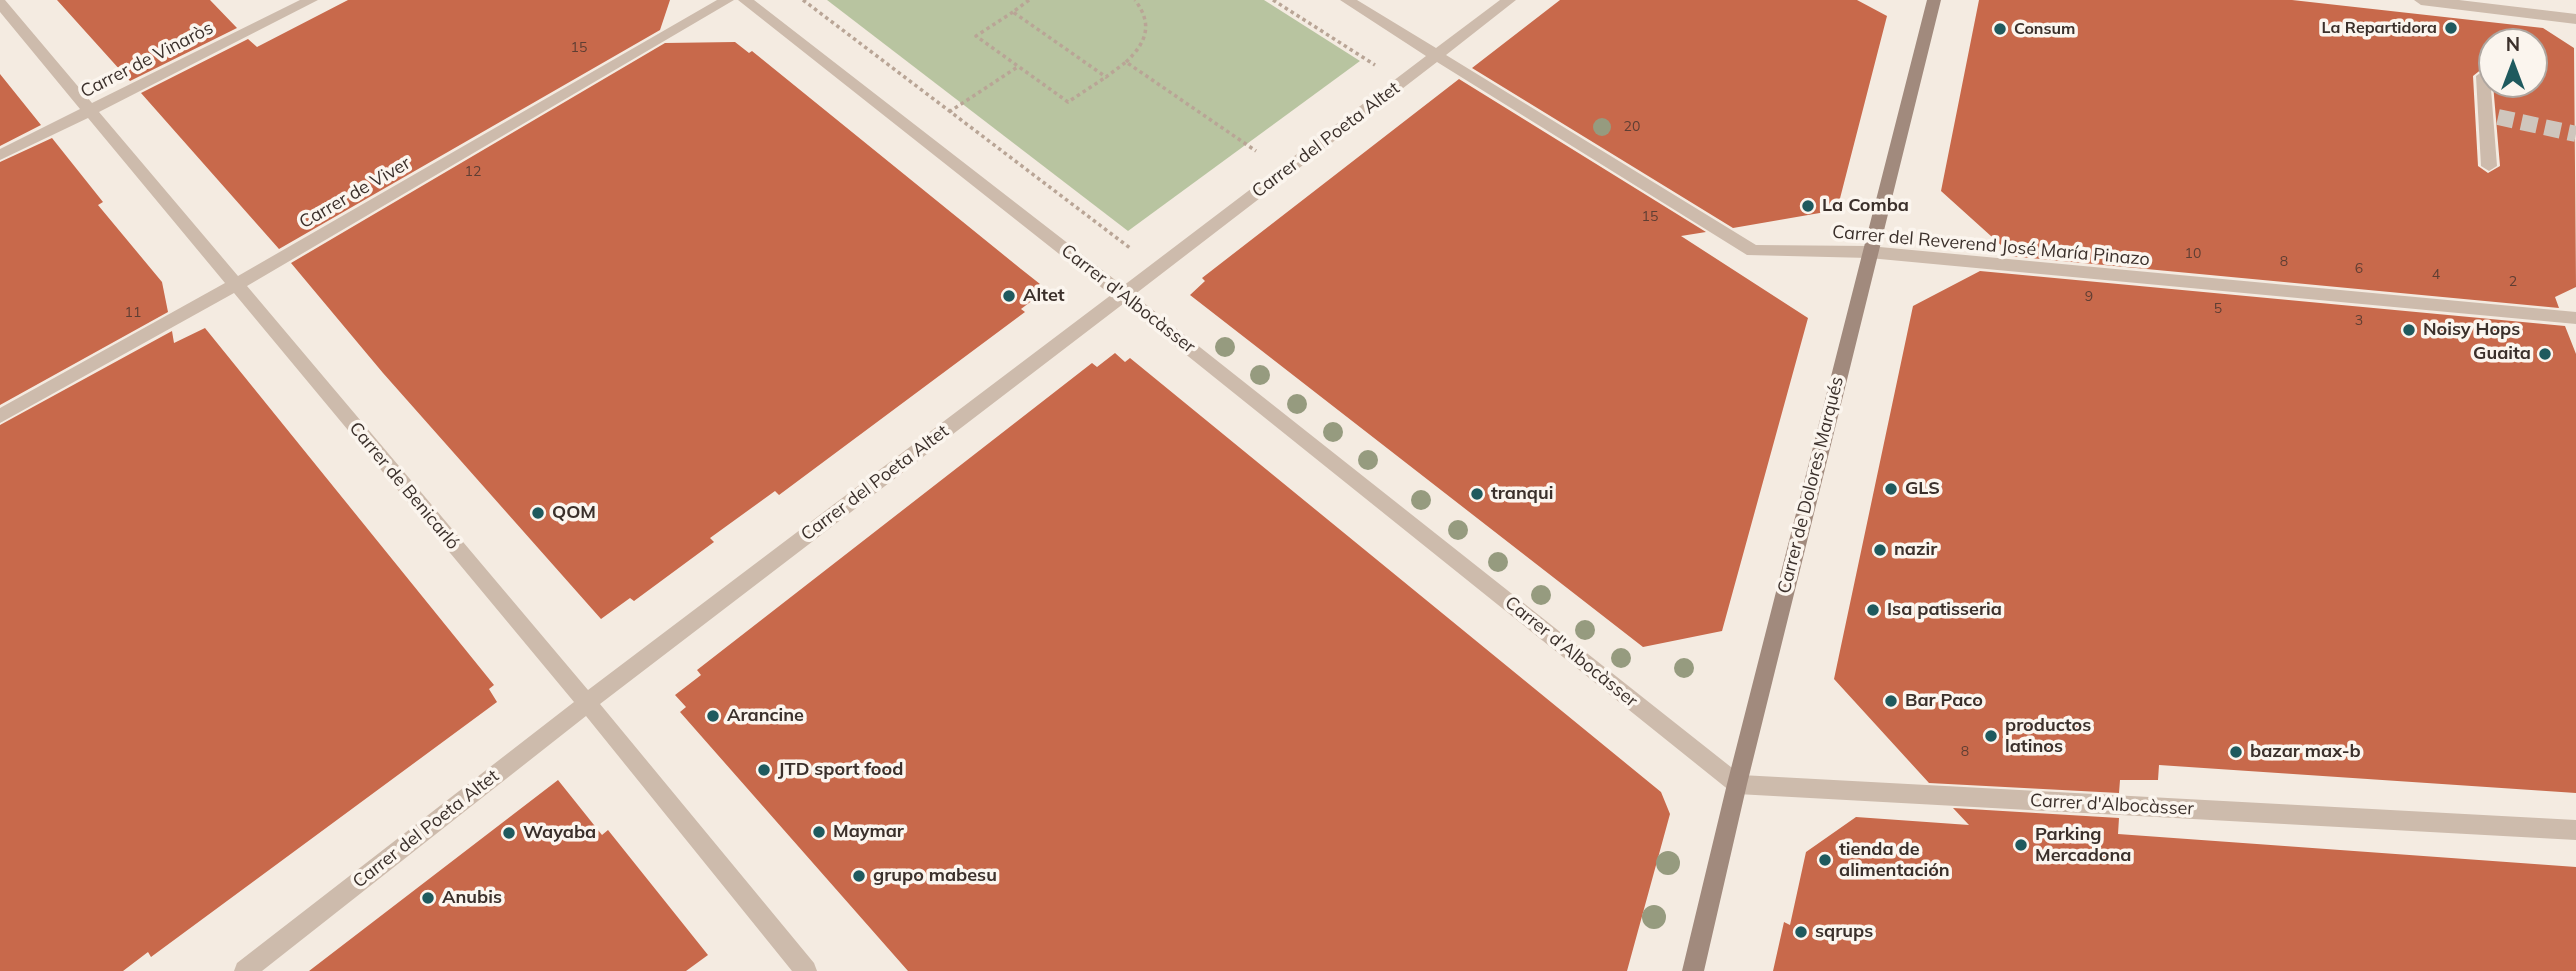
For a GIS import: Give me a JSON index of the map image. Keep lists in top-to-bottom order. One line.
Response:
{"streets":{"street":["Carrer de Vinaròs","Carrer del Poeta Altet","Carrer de Viver","Carrer del Reverend José María Pinazo","Carrer d'Albocàsser","Carrer de Dolores Marqués","Carrer de Benicarló"]},"crossings":[["Carrer de Vinaròs","Carrer de Benicarló"],["Carrer del Poeta Altet","Carrer del Reverend José María Pinazo"],["Carrer del Poeta Altet","Carrer d'Albocàsser"],["Carrer del Poeta Altet","Carrer de Benicarló"],["Carrer de Viver","Carrer de Benicarló"],["Carrer del Reverend José María Pinazo","Carrer de Dolores Marqués"],["Carrer d'Albocàsser","Carrer de Dolores Marqués"]],"places":["La Repartidora","Consum","La Comba","Altet","Noisy Hops","Guaita","GLS","tranqui","QOM","nazir","Isa patisseria","Bar Paco","Arancine","productos latinos","bazar max-b","JTD sport food","Maymar","Wayaba","Parking Mercadona","tienda de alimentación","grupo mabesu","Anubis","sqrups"],"house_numbers":["15","20","12","15","10","8","6","4","2","9","5","11","3","8"],"north":"top"}
